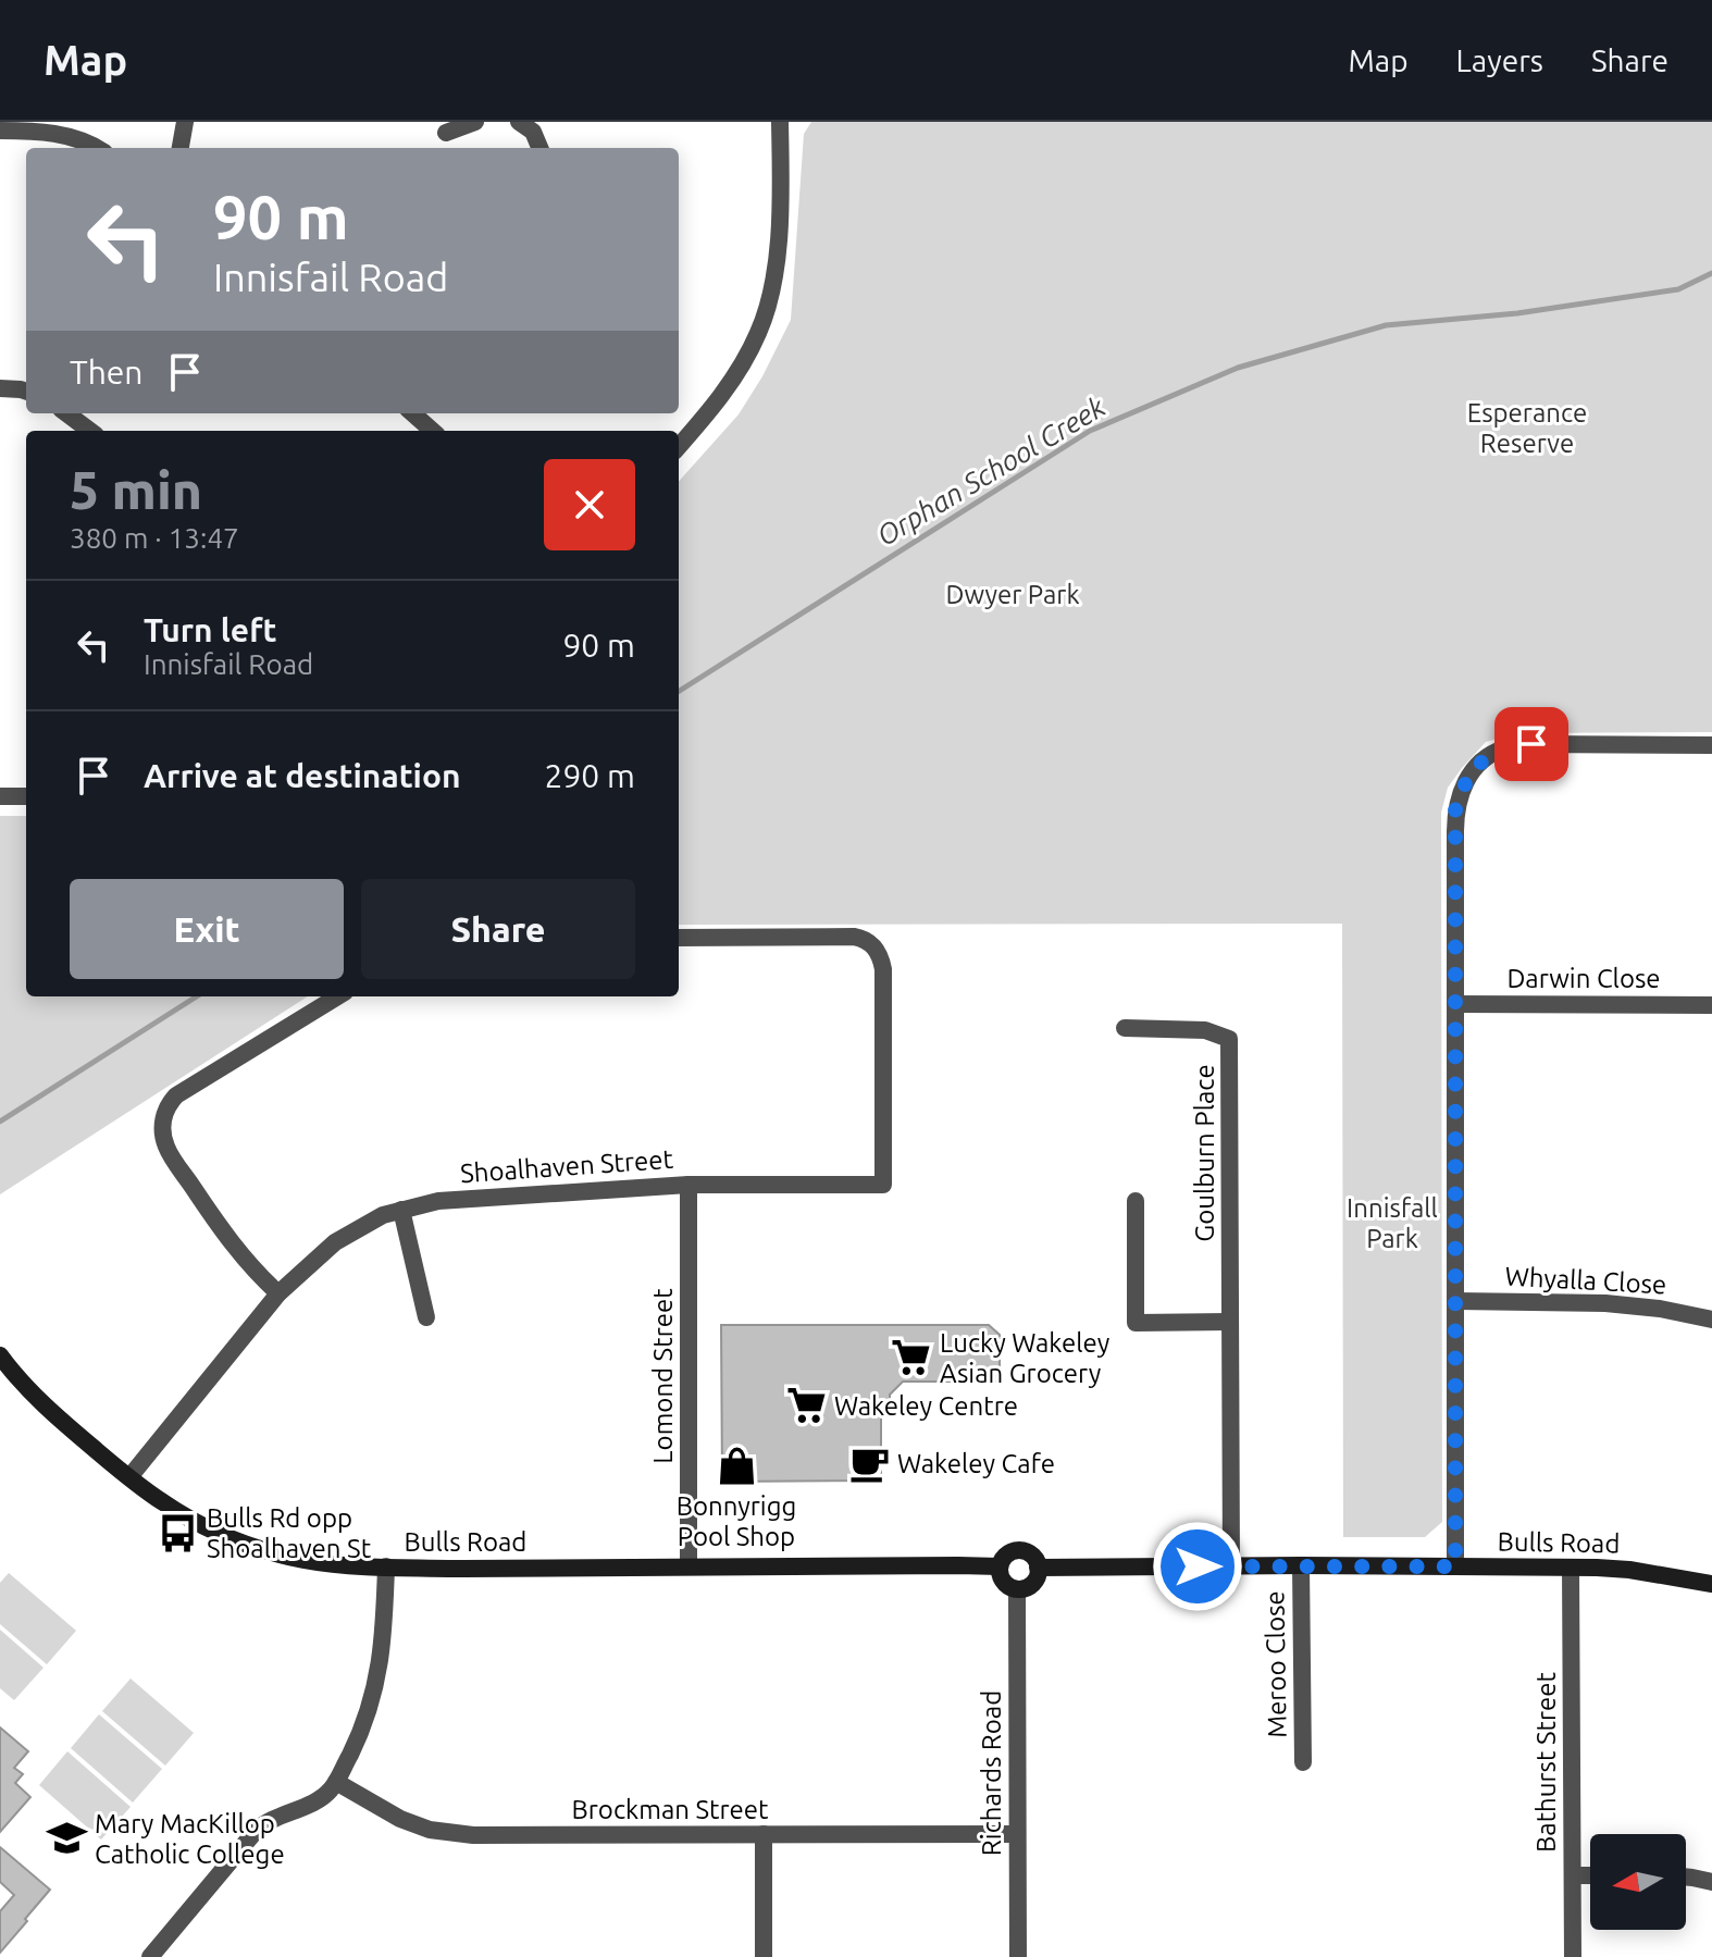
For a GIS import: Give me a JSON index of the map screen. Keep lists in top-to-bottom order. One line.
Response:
{"streets":{"street":["Darwin Close","Goulburn Place","Shoalhaven Street","Whyalla Close","Lomond Street","Bulls Road","Meroo Close","Bathurst Street","Richards Road","Brockman Street"]},"crossings":[["Goulburn Place","Bulls Road"],["Shoalhaven Street","Lomond Street"],["Shoalhaven Street","Bulls Road"],["Lomond Street","Bulls Road"],["Bulls Road","Meroo Close"],["Bulls Road","Bathurst Street"],["Bulls Road","Richards Road"],["Richards Road","Brockman Street"]],"water":["Orphan School Creek"],"parks":["Esperance Reserve","Dwyer Park","Innisfall Park"],"places":{"supermarket":["Lucky Wakeley Asian Grocery","Wakeley Centre"],"cafe":["Wakeley Cafe"],"shop":["Bonnyrigg Pool Shop"],"bus stop":["Bulls Rd opp Shoalhaven St"],"school or university":["Mary MacKillop Catholic College"]},"north":"left","page":{"header":"Map","nav":["Map","Layers","Share"],"turn":["90 m","Innisfail Road"],"then":"Then","heading":["5 min","380 m · 13:47"],"list":[{"name":"Turn left","note":"Innisfail Road","value":"90 m"},{"name":"Arrive at destination","value":"290 m"}],"buttons":["Exit","Share"]}}
